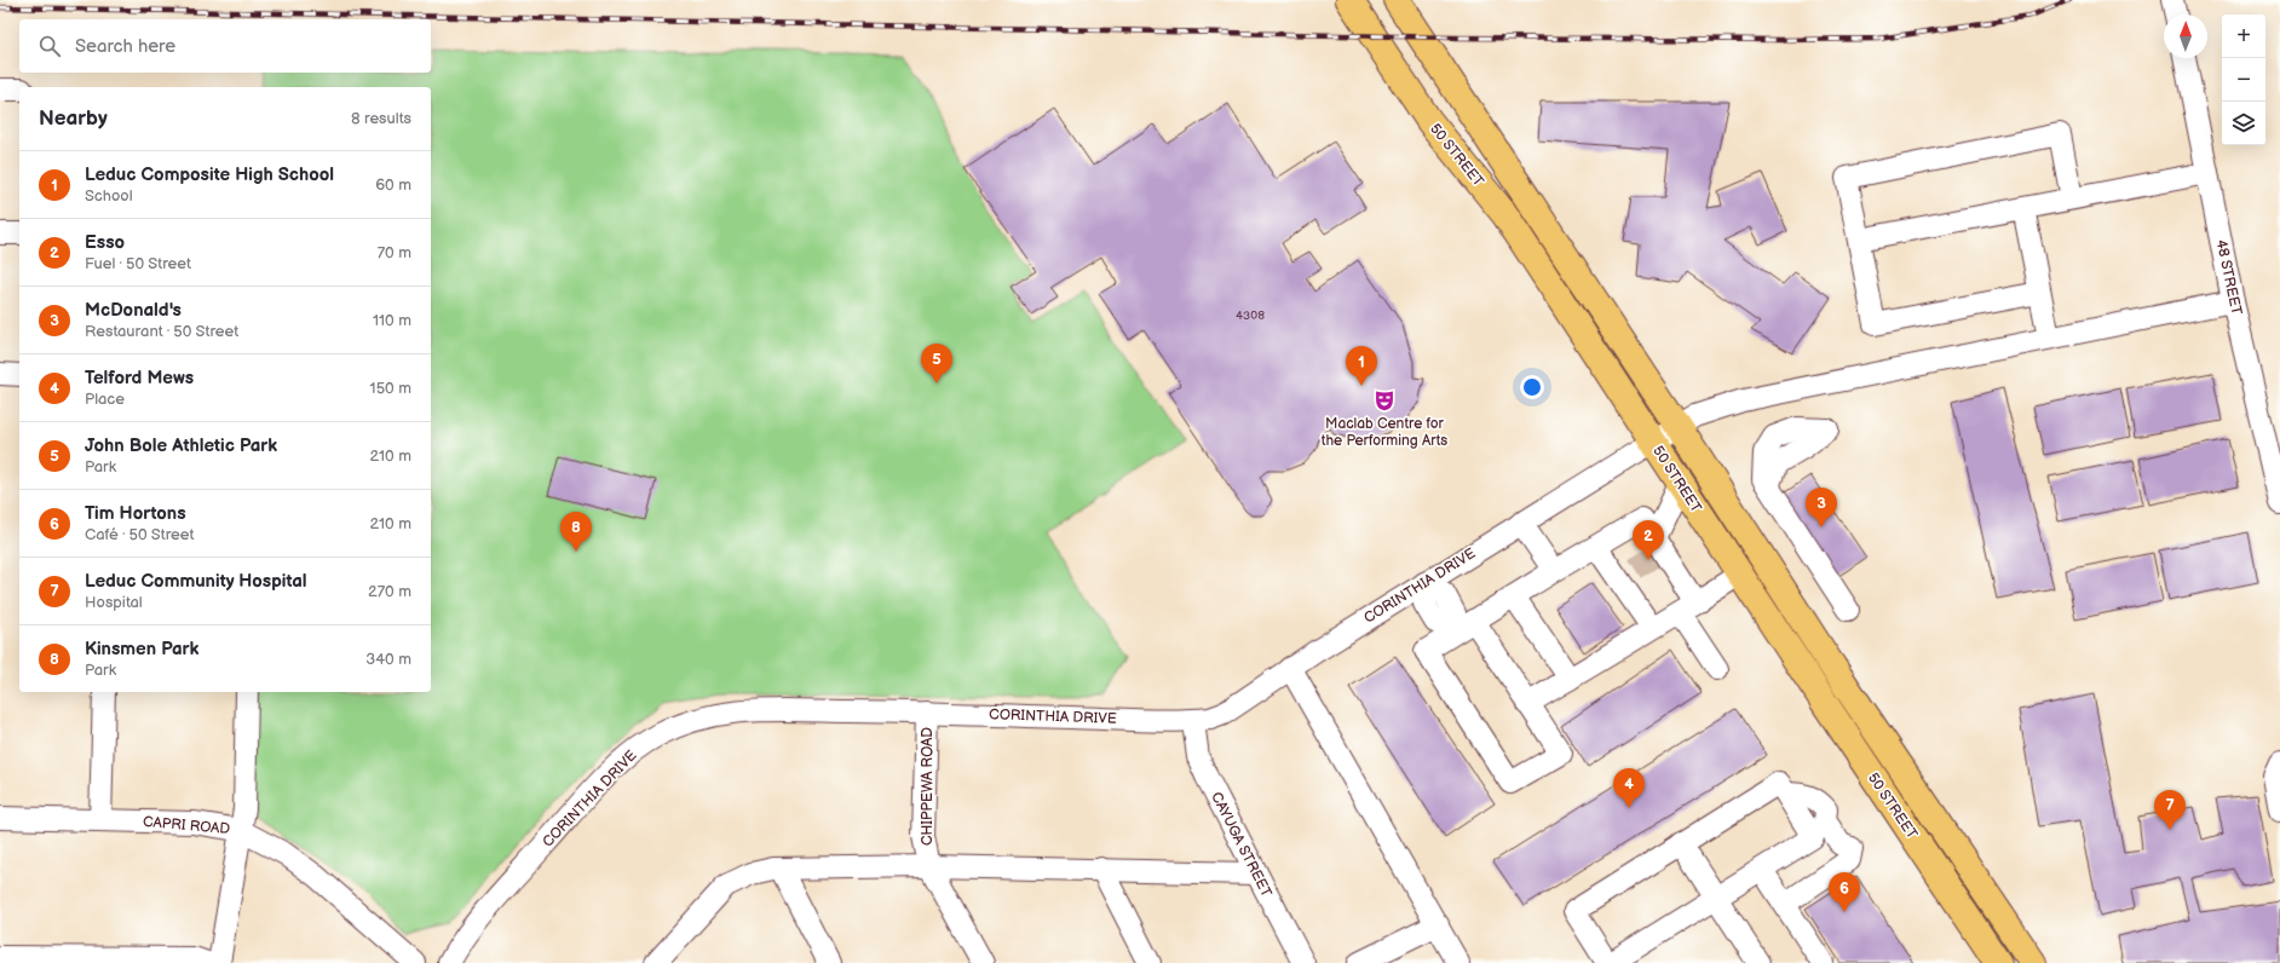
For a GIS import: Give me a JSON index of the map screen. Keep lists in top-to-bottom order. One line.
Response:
{"streets":{"main road":["50 STREET"],"street":["48 STREET","CORINTHIA DRIVE","CHIPPEWA ROAD","CAPRI ROAD","CAYUGA STREET"]},"crossings":[["50 STREET","CORINTHIA DRIVE"],["48 STREET","CORINTHIA DRIVE"],["CORINTHIA DRIVE","CHIPPEWA ROAD"],["CORINTHIA DRIVE","CAYUGA STREET"]],"places":{"theatre":["Maclab Centre for the Performing Arts"]},"house_numbers":["4308"],"north":"top","page":{"map_buttons":["+","−"],"search":"Search here","heading":["Nearby","8 results"],"list":[{"mark":"1","name":"Leduc Composite High School","note":"School","value":"60 m"},{"mark":"2","name":"Esso","note":"Fuel · 50 Street","value":"70 m"},{"mark":"3","name":"McDonald's","note":"Restaurant · 50 Street","value":"110 m"},{"mark":"4","name":"Telford Mews","note":"Place","value":"150 m"},{"mark":"5","name":"John Bole Athletic Park","note":"Park","value":"210 m"},{"mark":"6","name":"Tim Hortons","note":"Café · 50 Street","value":"210 m"},{"mark":"7","name":"Leduc Community Hospital","note":"Hospital","value":"270 m"},{"mark":"8","name":"Kinsmen Park","note":"Park","value":"340 m"}],"pins":["5","1","3","8","2","4","7","6"]}}
